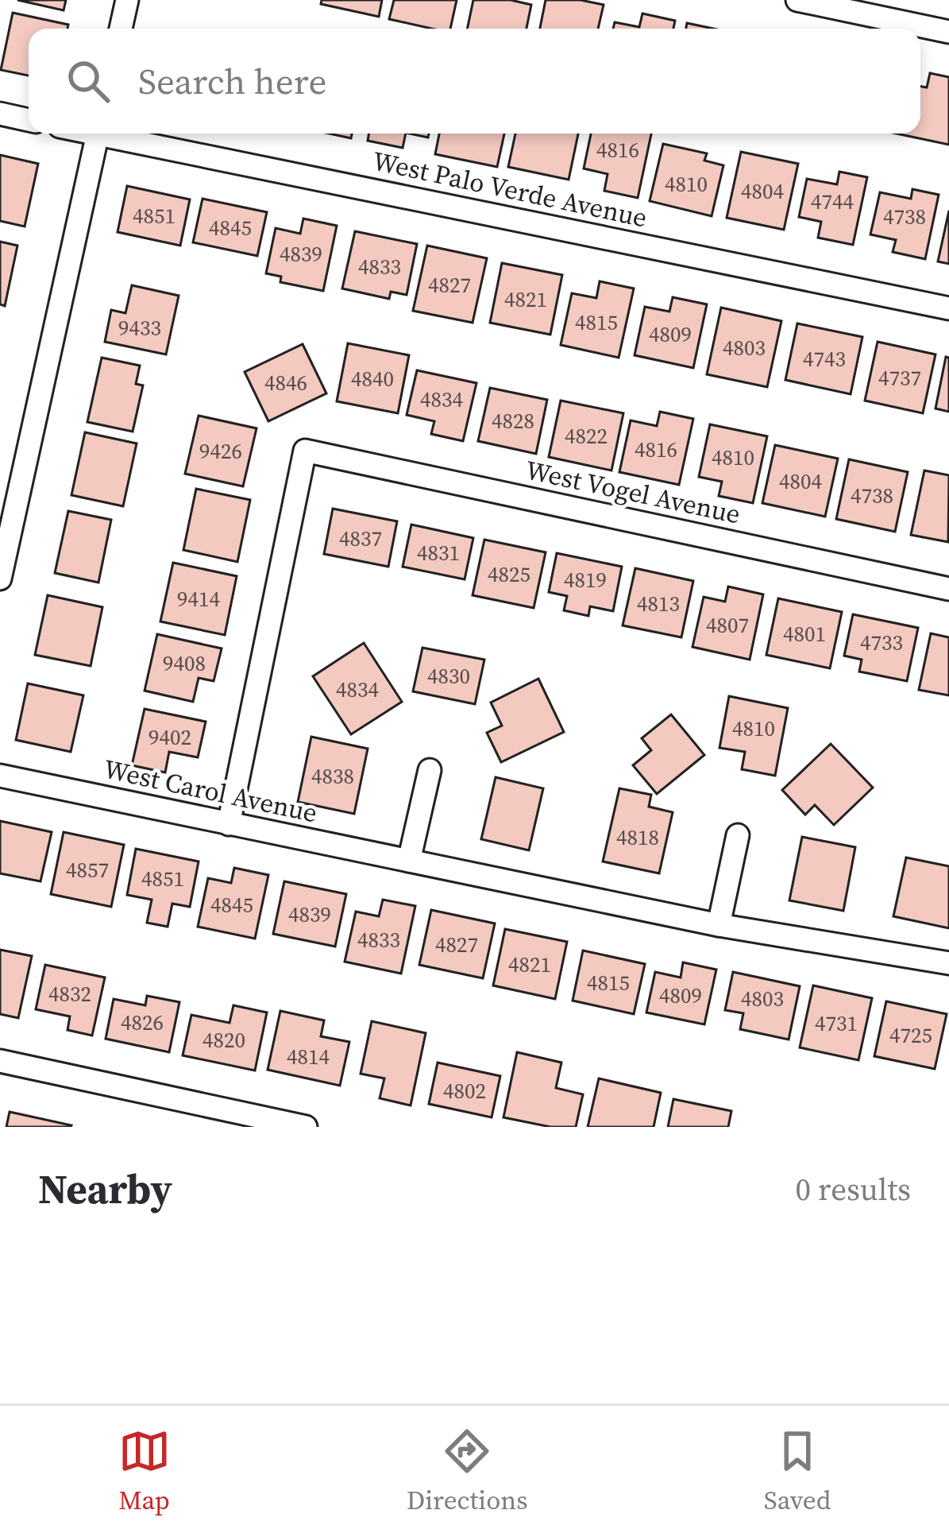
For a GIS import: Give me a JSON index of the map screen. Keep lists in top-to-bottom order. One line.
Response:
{"streets":{"street":["West Palo Verde Avenue","West Vogel Avenue","West Carol Avenue"]},"crossings":[["West Vogel Avenue","West Carol Avenue"]],"house_numbers":["4816","4810","4804","4744","4851","4738","4845","4839","4833","4827","4821","4815","9433","4809","4803","4743","4737","4840","4846","4834","4828","4822","4816","9426","4810","4804","4738","4837","4831","4825","4819","9414","4813","4807","4801","4733","9408","4830","4834","4810","9402","4838","4818","4857","4851","4845","4839","4833","4827","4821","4815","4832","4809","4803","4826","4731","4725","4820","4814","4802"],"page":{"search":"Search here","heading":["Nearby","0 results"],"nav":["Map","Directions","Saved"]}}
